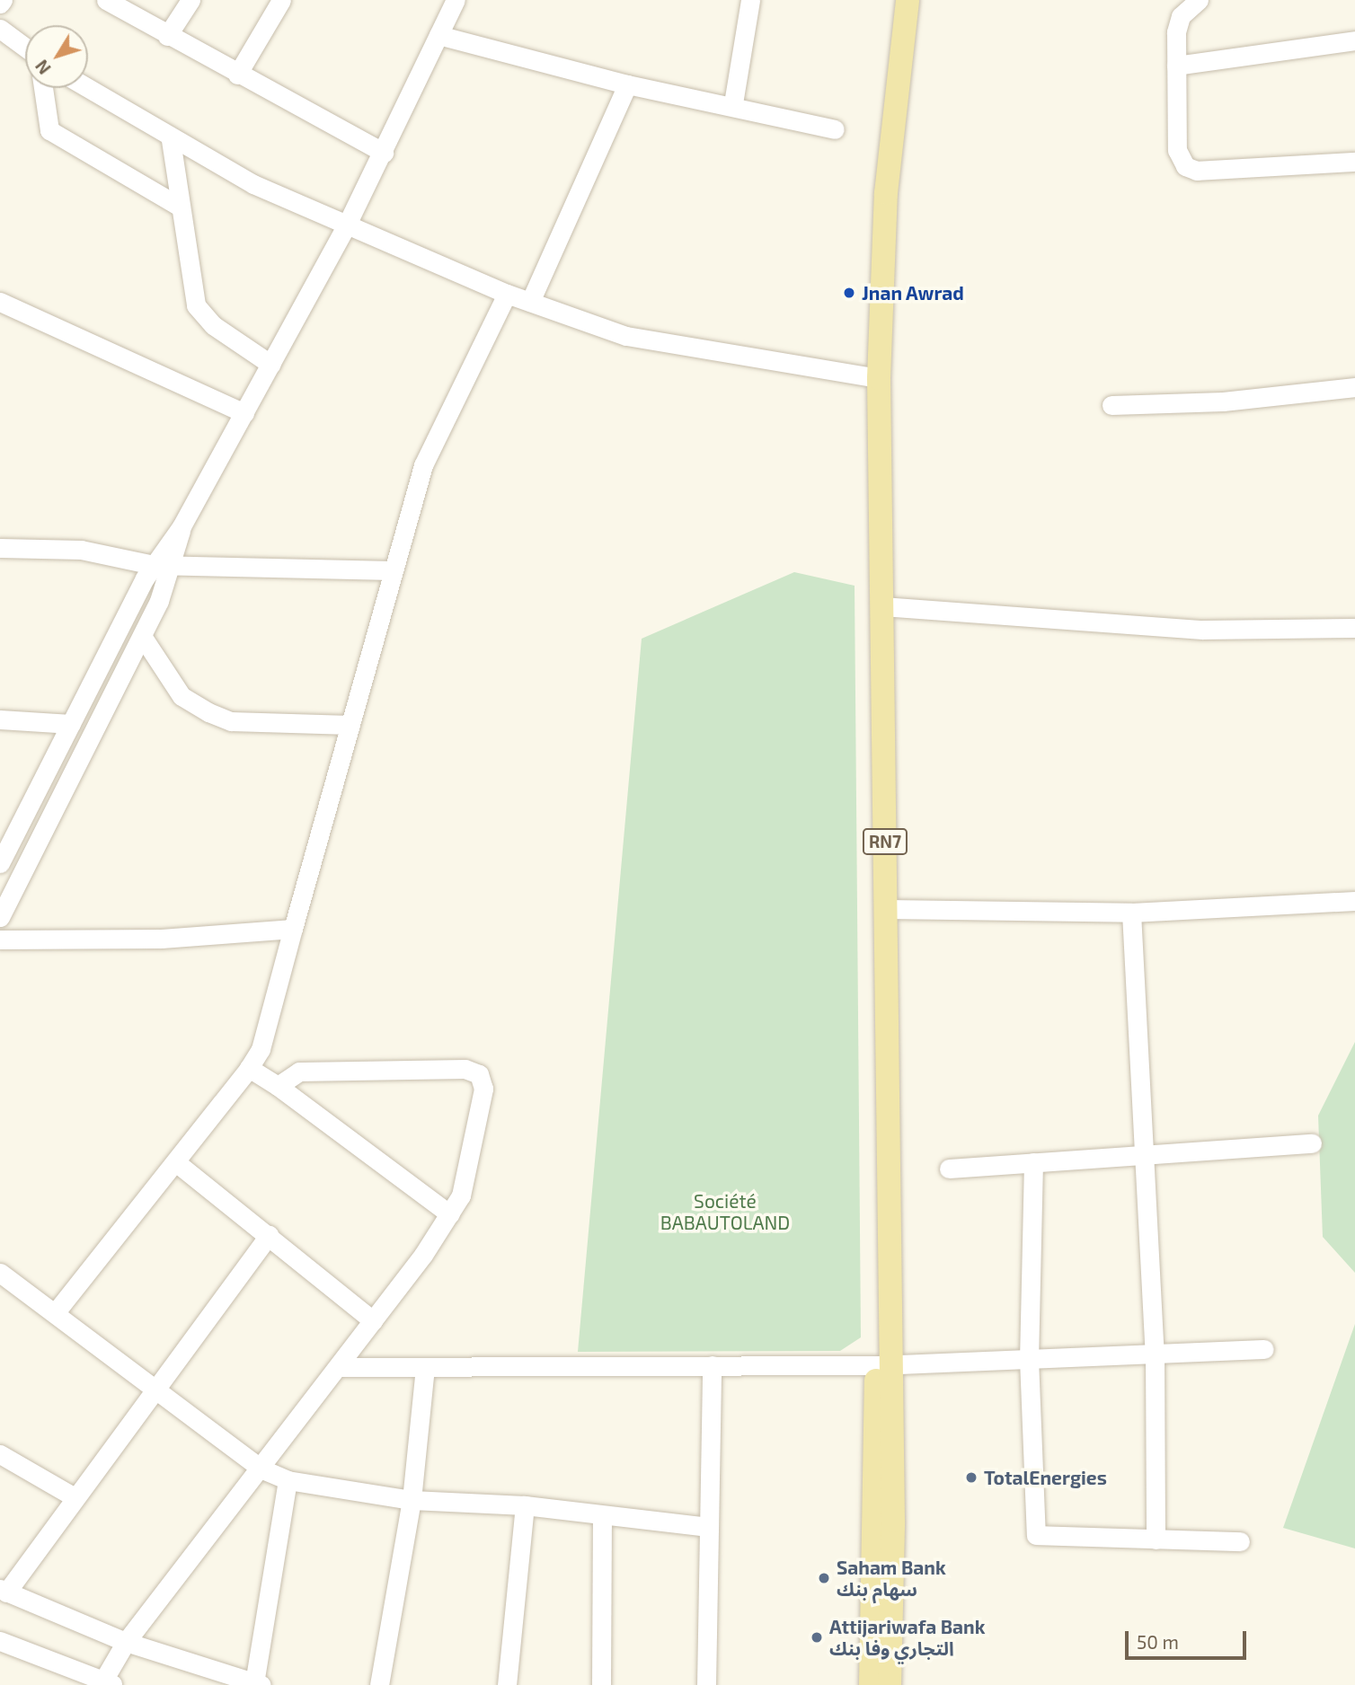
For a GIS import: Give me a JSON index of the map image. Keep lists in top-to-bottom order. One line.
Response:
{"streets":{"main road":["RN7"]},"parks":["Société BABAUTOLAND"],"places":["Jnan Awrad","TotalEnergies","Saham Bank سهام بنك","Attijariwafa Bank التجاري وفا بنك"],"scale_bar":"50 m","north":"bottom left"}
